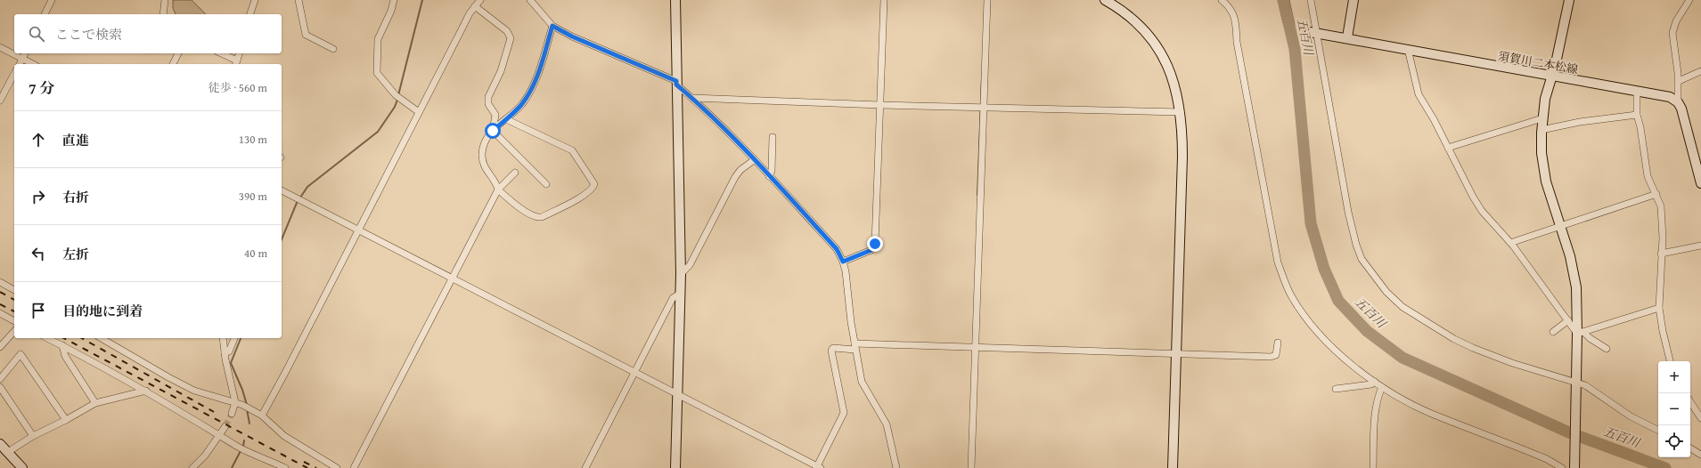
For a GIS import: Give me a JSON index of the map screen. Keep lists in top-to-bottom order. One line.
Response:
{"streets":{"street":["須賀川二本松線"]},"water":["五百川"],"page":{"search":"ここで検索","heading":["7 分","徒歩 · 560 m"],"list":[["直進","130 m"],["右折","390 m"],["左折","40 m"],"目的地に到着"],"map_buttons":["+","−"]}}
